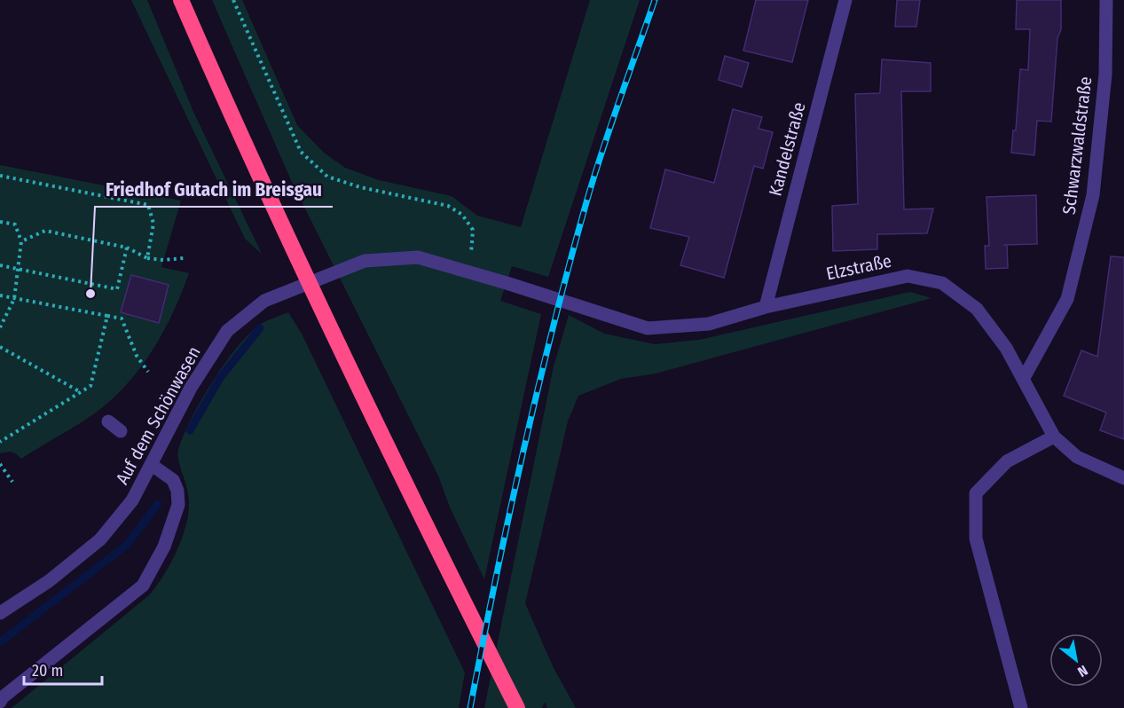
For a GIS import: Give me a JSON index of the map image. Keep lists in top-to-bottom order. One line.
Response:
{"streets":{"street":["Schwarzwaldstraße","Kandelstraße","Elzstraße","Auf dem Schönwasen"]},"crossings":[["Schwarzwaldstraße","Elzstraße"],["Kandelstraße","Elzstraße"],["Elzstraße","Auf dem Schönwasen"]],"places":["Friedhof Gutach im Breisgau"],"scale_bar":"20 m","north":"bottom right"}
